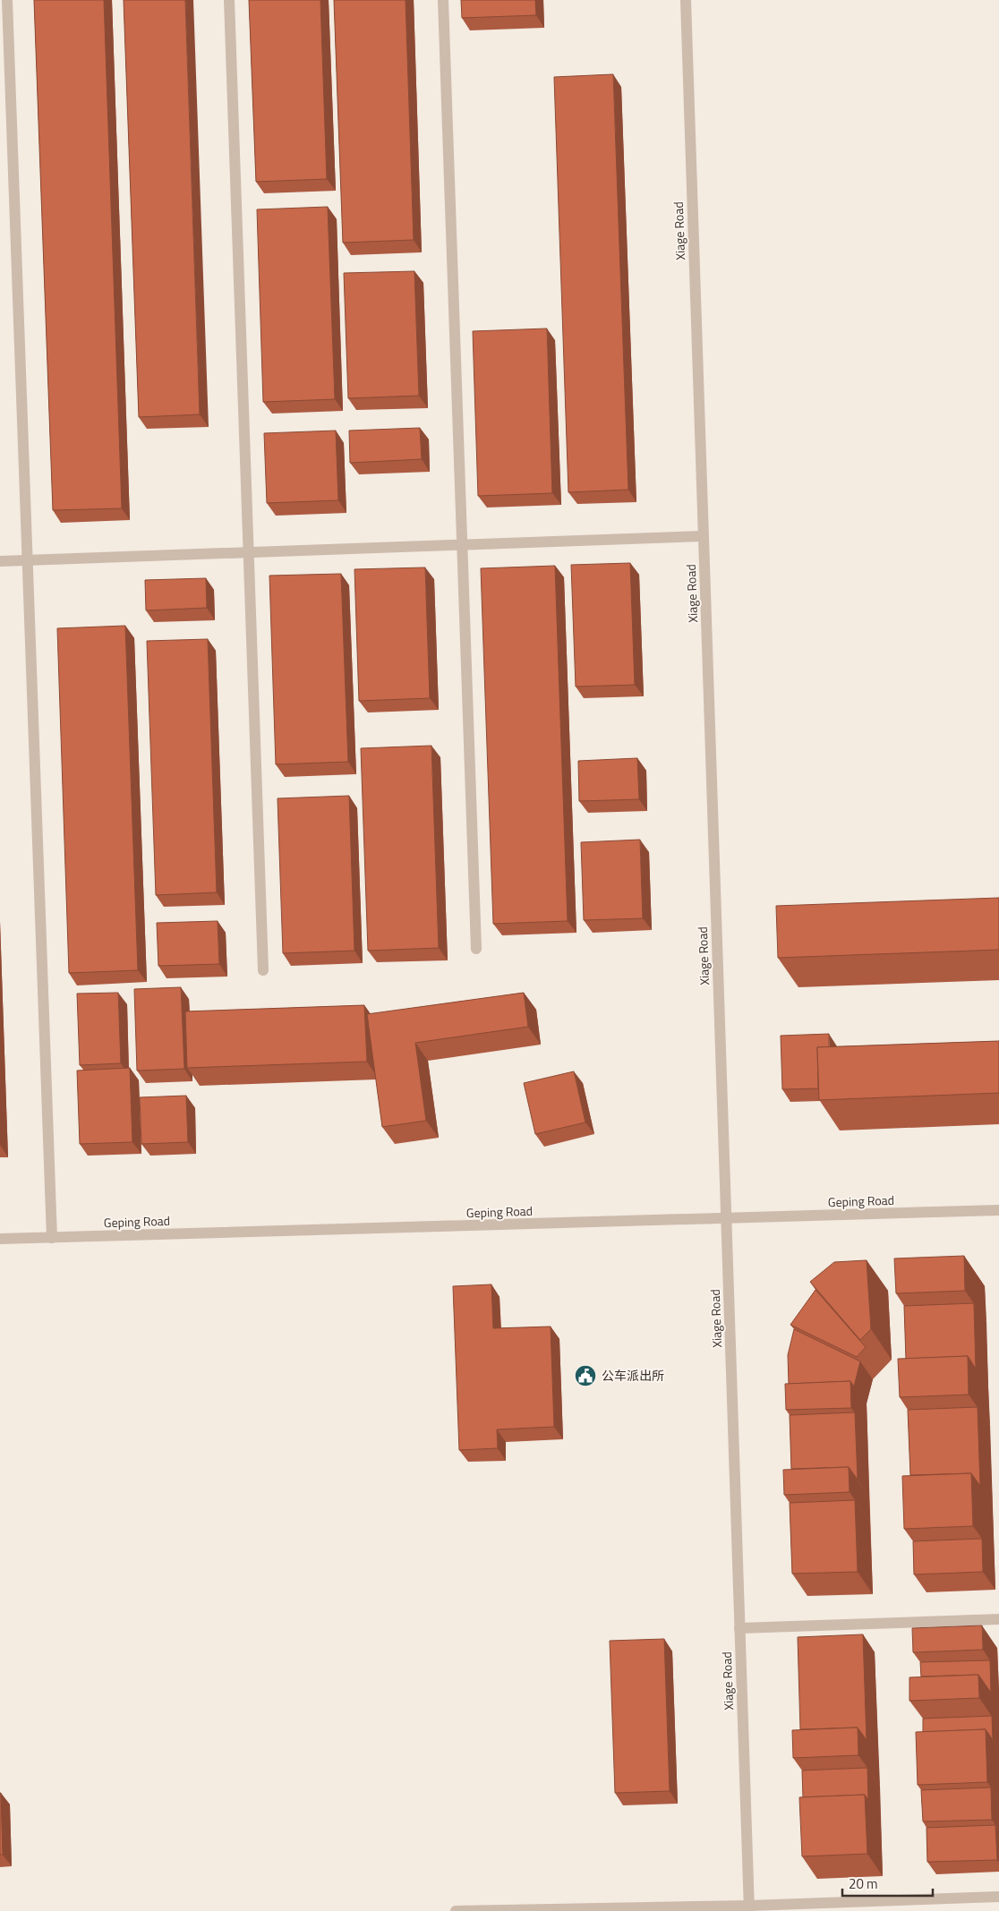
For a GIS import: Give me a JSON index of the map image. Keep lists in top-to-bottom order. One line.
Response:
{"streets":{"street":["Xiage Road","Geping Road"]},"crossings":[["Xiage Road","Geping Road"]],"places":{"public building":["公车派出所"]},"scale_bar":"20 m"}
